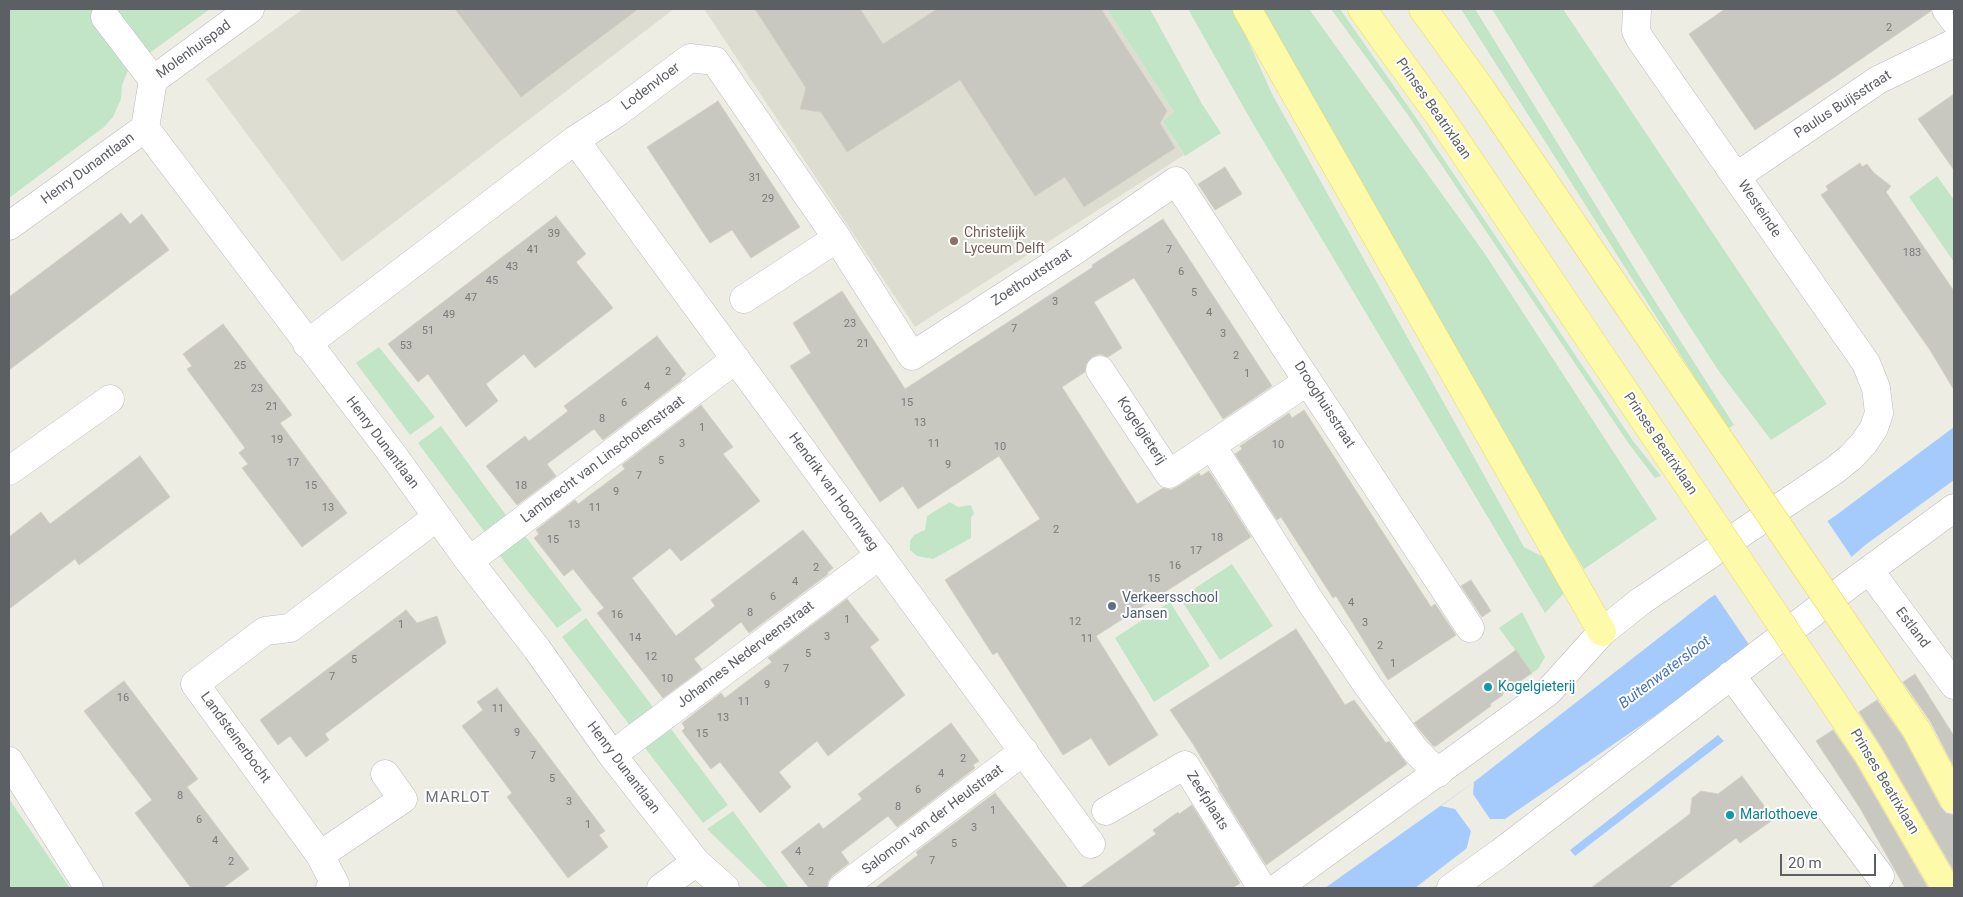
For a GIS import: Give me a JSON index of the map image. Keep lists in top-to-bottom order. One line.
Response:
{"streets":{"main road":["Prinses Beatrixlaan"],"street":["Molenhuispad","Lodenvloer","Paulus Buijsstraat","Henry Dunantlaan","Westeinde","Zoethoutstraat","Drooghuisstraat","Kogelgieterij","Lambrecht van Linschotenstraat","Hendrik van Hoornweg","Estland","Johannes Nederveenstraat","Landsteinerbocht","Zeefplaats","Salomon van der Heulstraat"]},"crossings":[["Molenhuispad","Henry Dunantlaan"],["Lodenvloer","Henry Dunantlaan"],["Lodenvloer","Zoethoutstraat"],["Lodenvloer","Hendrik van Hoornweg"],["Paulus Buijsstraat","Westeinde"],["Henry Dunantlaan","Lambrecht van Linschotenstraat"],["Henry Dunantlaan","Johannes Nederveenstraat"],["Henry Dunantlaan","Landsteinerbocht"],["Zoethoutstraat","Drooghuisstraat"],["Drooghuisstraat","Kogelgieterij"],["Lambrecht van Linschotenstraat","Hendrik van Hoornweg"],["Hendrik van Hoornweg","Johannes Nederveenstraat"],["Hendrik van Hoornweg","Salomon van der Heulstraat"]],"districts":["MARLOT"],"water":["Buitenwatersloot"],"places":["Christelijk Lyceum Delft","Verkeersschool Jansen","Kogelgieterij","Marlothoeve"],"house_numbers":["2","31","29","39","41","7","183","43","6","45","5","47","3","4","49","23","7","51","3","21","53","2","25","2","1","4","23","6","15","21","8","13","1","19","3","11","10","10","5","17","9","7","15","18","9","13","11","13","2","18","15","17","16","2","15","4","6","4","8","16","1","12","3","1","3","14","11","2","5","12","5","1","7","7","10","9","16","11","11","13","9","15","7","2","4","5","6","8","3","8","1","6","1","3","4","5","4","7","2","2"],"scale_bar":"20 m"}
